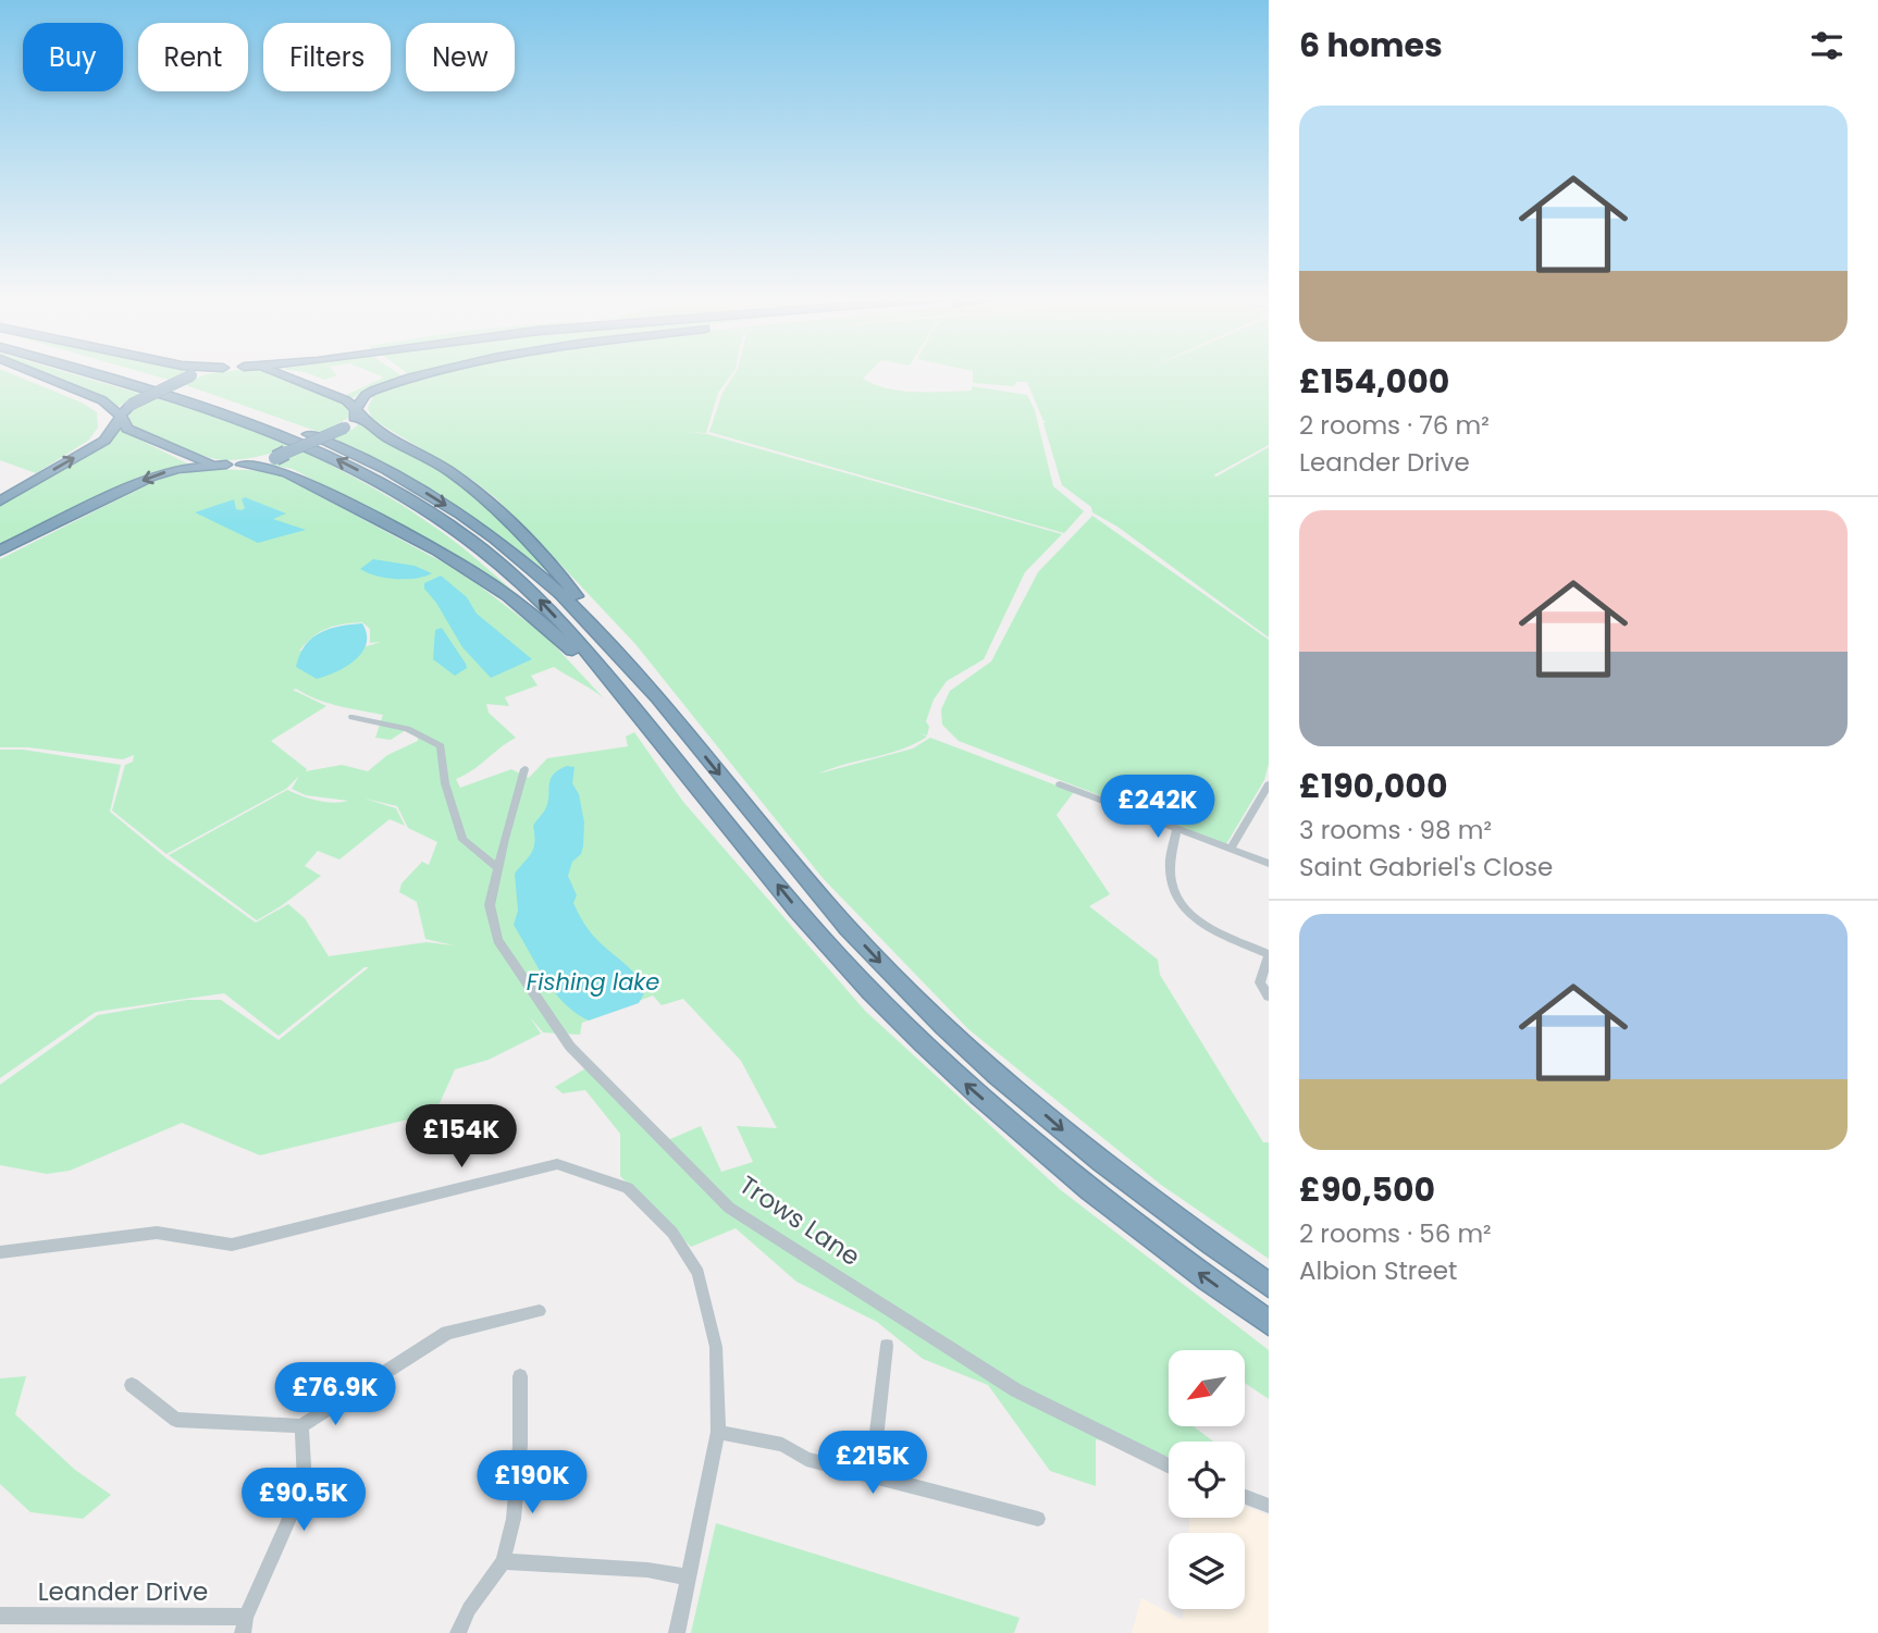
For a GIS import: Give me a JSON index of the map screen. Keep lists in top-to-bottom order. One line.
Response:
{"streets":{"street":["Trows Lane","Leander Drive"]},"water":["Fishing lake"],"north":"bottom left","page":{"heading":"6 homes","chip":["Buy","Rent","Filters","New"],"list":[{"name":"£154,000","note":"2 rooms · 76 m² · Leander Drive"},{"name":"£190,000","note":"3 rooms · 98 m² · Saint Gabriel's Close"},{"name":"£90,500","note":"2 rooms · 56 m² · Albion Street"}],"price":["£242K","£154K","£76.9K","£215K","£190K","£90.5K"]}}
